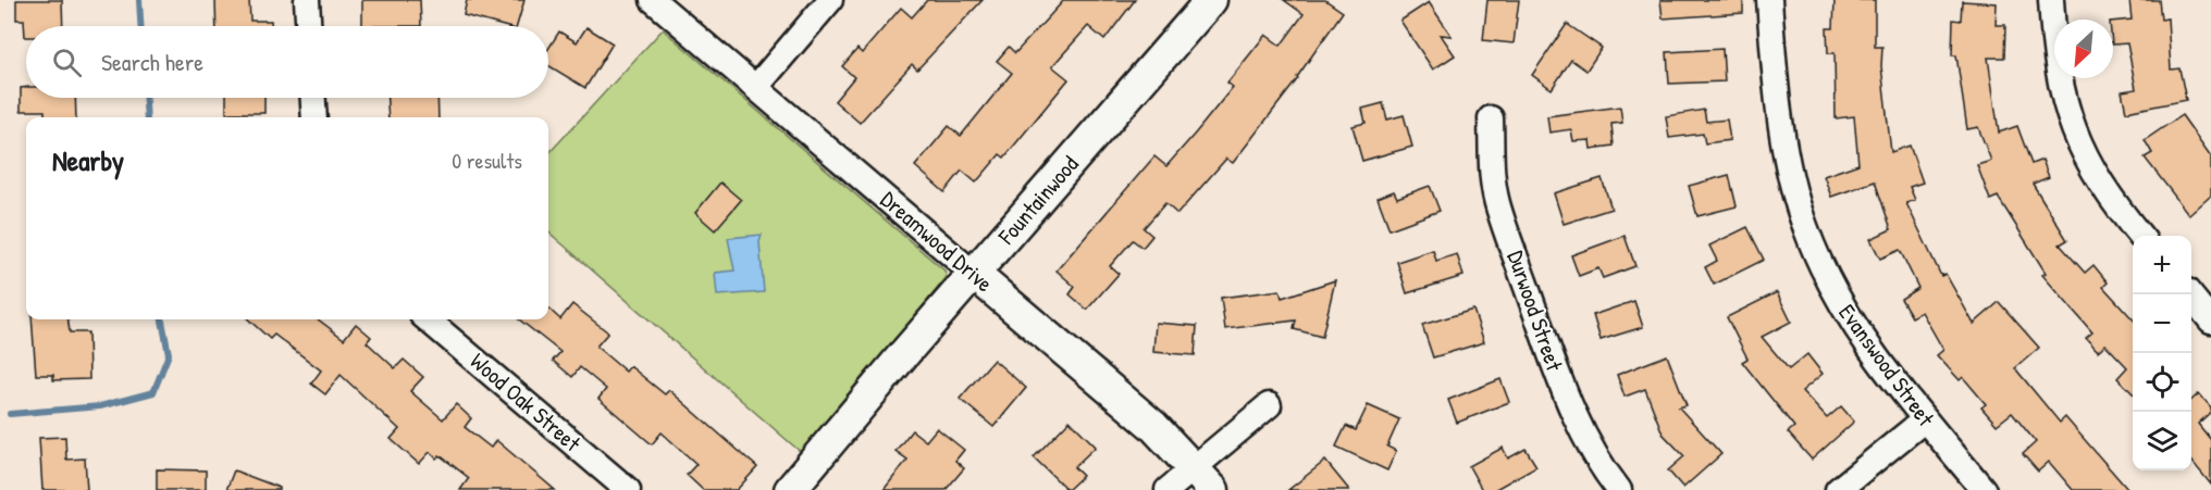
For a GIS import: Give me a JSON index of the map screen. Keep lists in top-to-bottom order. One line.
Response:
{"streets":{"street":["Fountainwood","Dreamwood Drive","Durwood Street","Evanswood Street","Wood Oak Street"]},"crossings":[["Fountainwood","Dreamwood Drive"]],"north":"bottom left","page":{"search":"Search here","heading":["Nearby","0 results"],"map_buttons":["+","−"]}}
